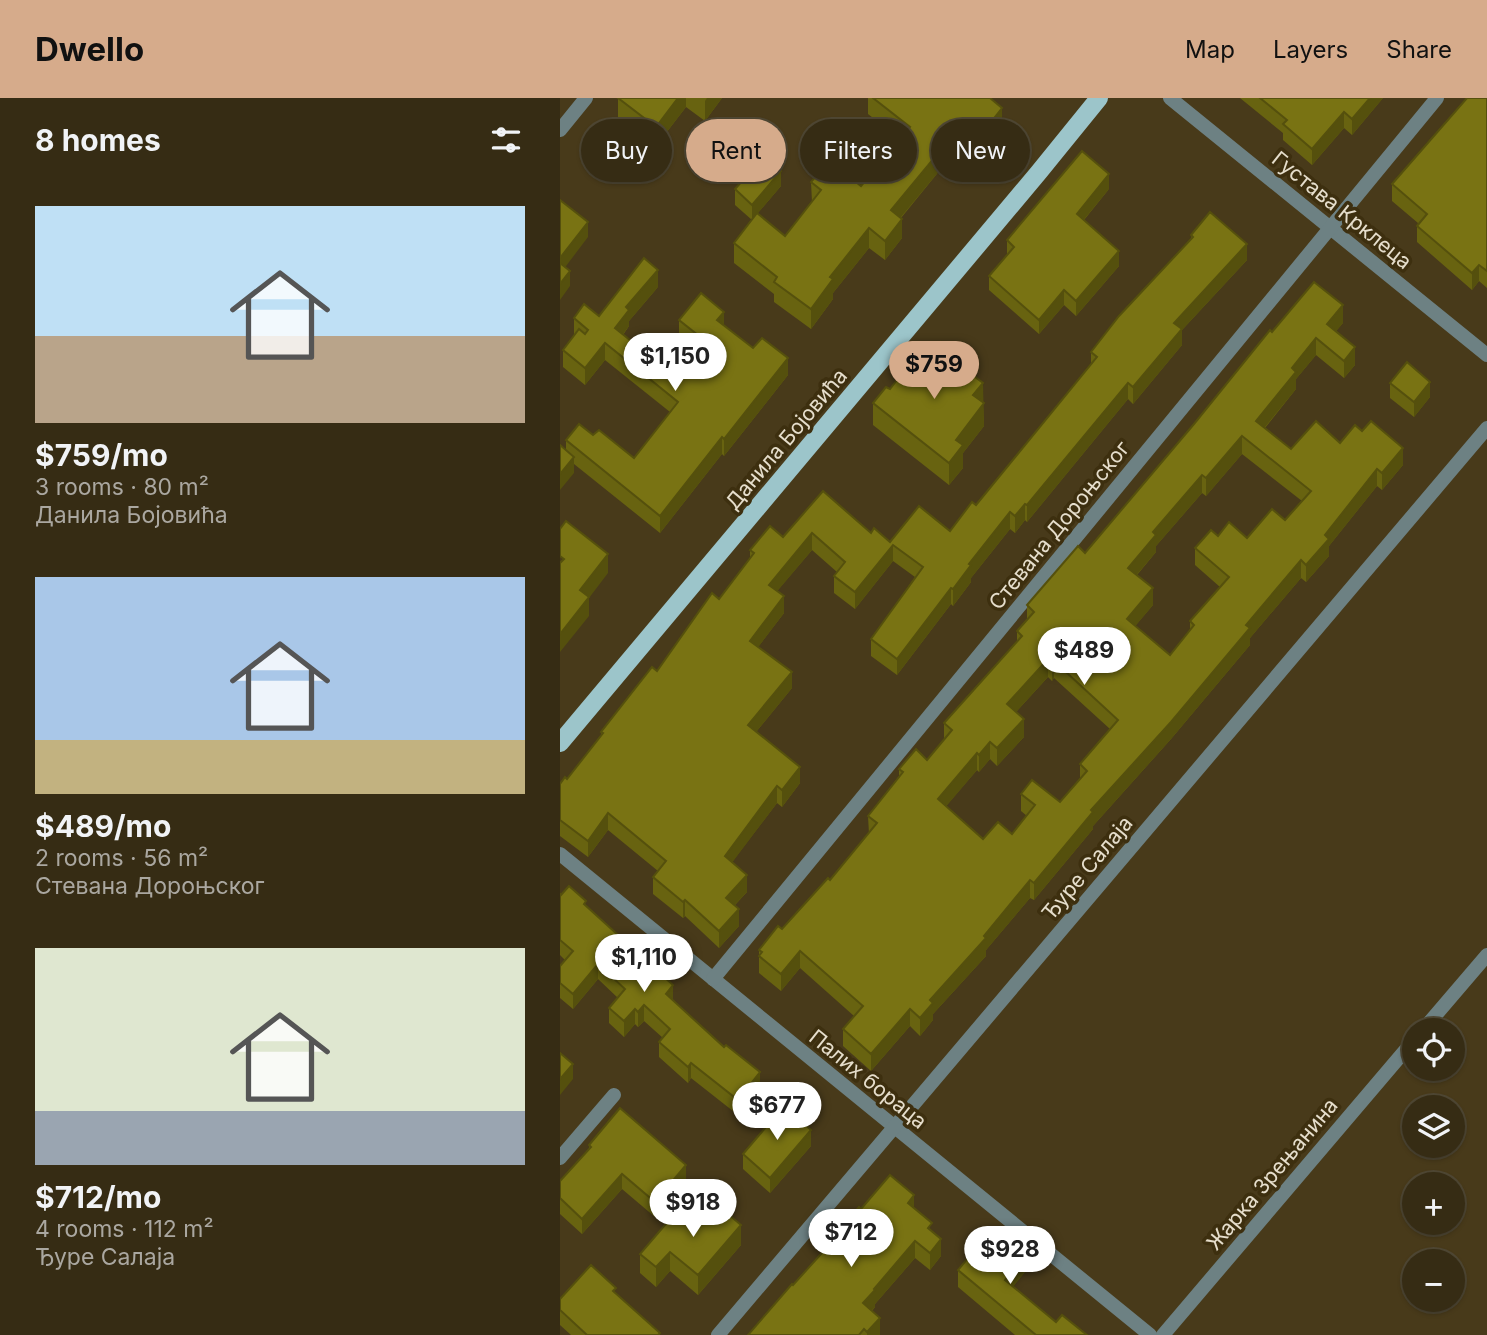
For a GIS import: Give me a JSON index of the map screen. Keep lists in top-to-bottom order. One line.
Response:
{"streets":{"main road":["Данила Бојовића"],"street":["Густава Крклеца","Стевана Дороњског","Ђуре Салаја","Палих бораца","Жарка Зрењанина"]},"crossings":[["Густава Крклеца","Стевана Дороњског"],["Стевана Дороњског","Палих бораца"],["Ђуре Салаја","Палих бораца"]],"page":{"header":"Dwello","nav":["Map","Layers","Share"],"heading":"8 homes","chip":["Buy","Rent","Filters","New"],"list":[{"name":"$759/mo","note":"3 rooms · 80 m² · Данила Бојовића"},{"name":"$489/mo","note":"2 rooms · 56 m² · Стевана Дороњског"},{"name":"$712/mo","note":"4 rooms · 112 m² · Ђуре Салаја"}],"price":["$1,150","$759","$489","$1,110","$677","$918","$712","$928"],"map_buttons":["+","−"]}}
